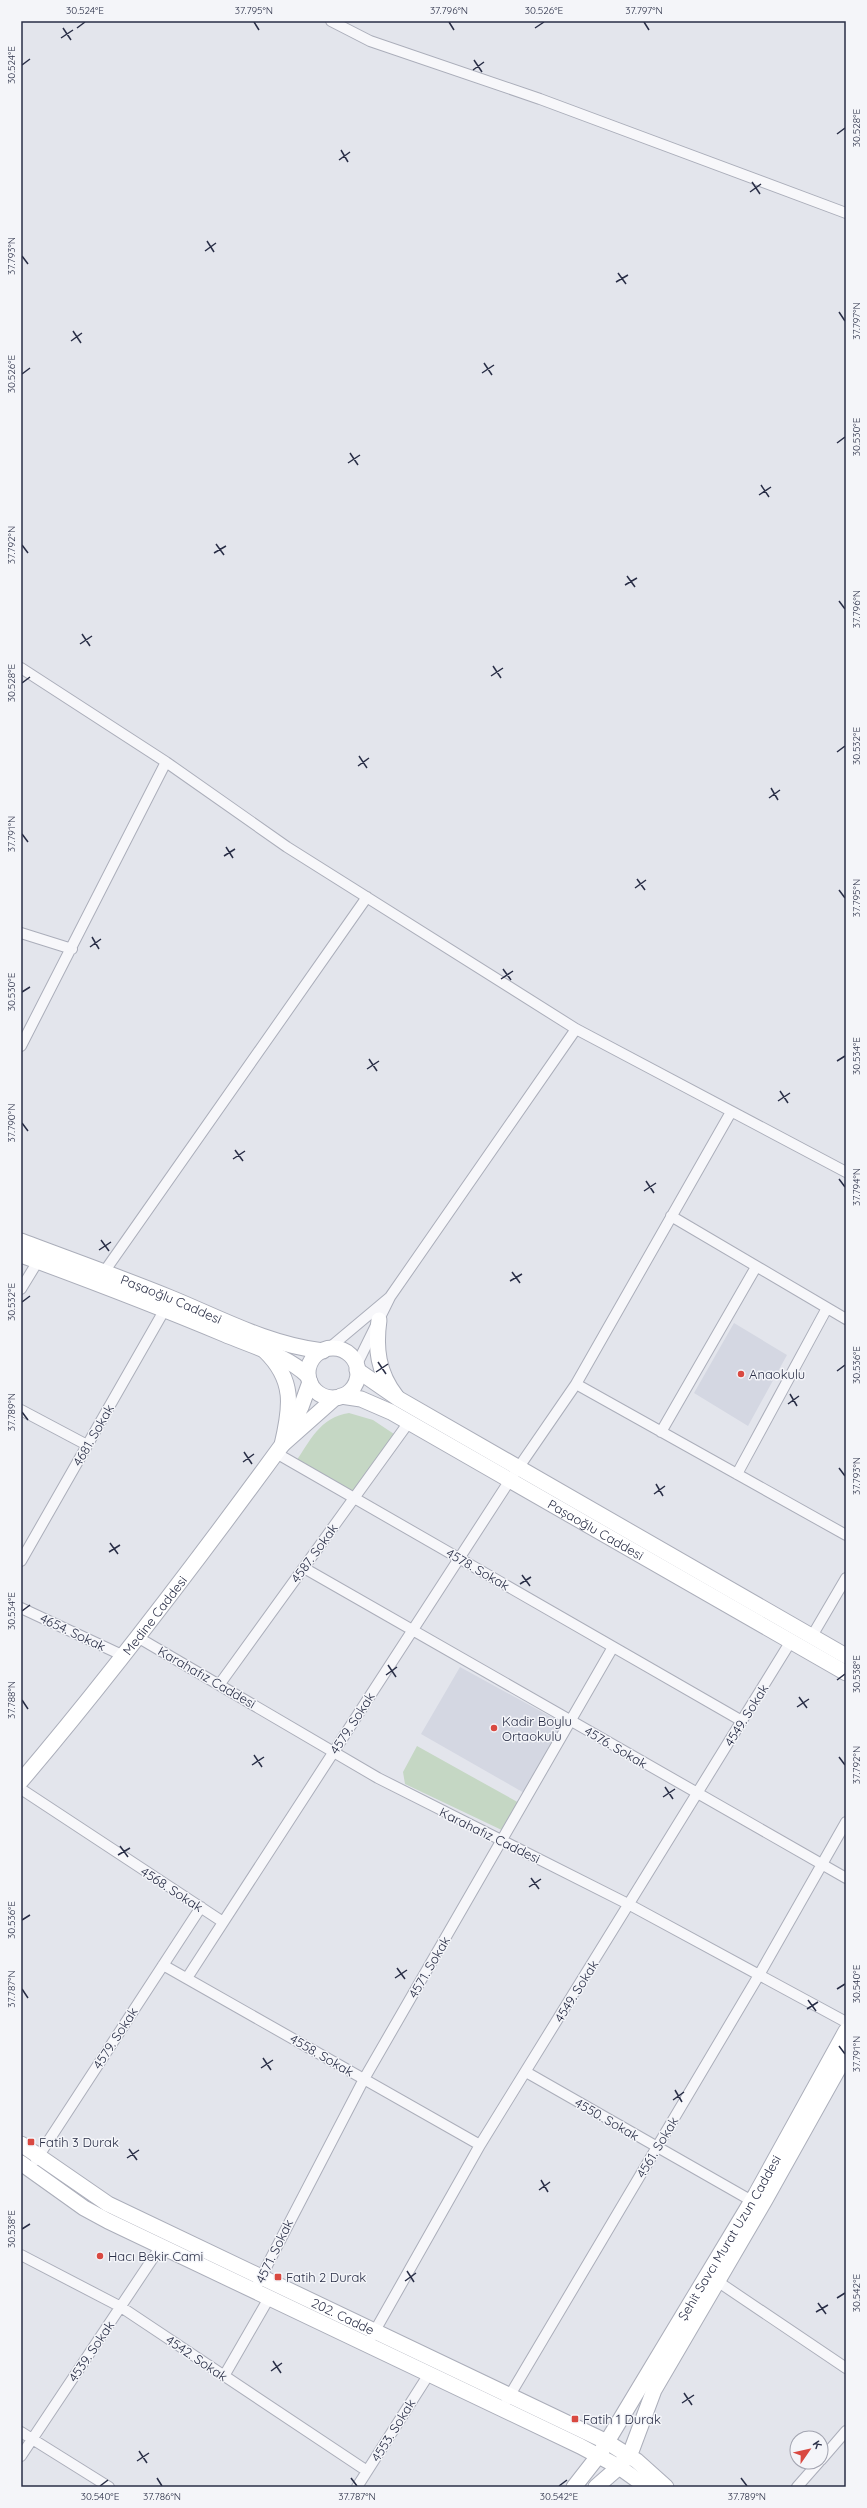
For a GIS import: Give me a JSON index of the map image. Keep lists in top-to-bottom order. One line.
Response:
{"streets":{"street":["Paşaoğlu Caddesi","4681. Sokak","4587. Sokak","4578. Sokak","Medine Caddesi","4654. Sokak","Karahafız Caddesi","4549. Sokak","4579. Sokak","4576. Sokak","4568. Sokak","4571. Sokak","4558. Sokak","4550. Sokak","4561. Sokak","Şehit Savcı Murat Uzun Caddesi","202. Cadde","4539. Sokak","4542. Sokak","4553. Sokak"]},"crossings":[["Paşaoğlu Caddesi","4681. Sokak"],["Paşaoğlu Caddesi","4587. Sokak"],["Paşaoğlu Caddesi","Medine Caddesi"],["Paşaoğlu Caddesi","4549. Sokak"],["Paşaoğlu Caddesi","4579. Sokak"],["4587. Sokak","4578. Sokak"],["4587. Sokak","Karahafız Caddesi"],["4587. Sokak","4576. Sokak"],["4578. Sokak","Medine Caddesi"],["4578. Sokak","4549. Sokak"],["4578. Sokak","4579. Sokak"],["4578. Sokak","4571. Sokak"],["Medine Caddesi","4654. Sokak"],["Medine Caddesi","Karahafız Caddesi"],["Karahafız Caddesi","4549. Sokak"],["Karahafız Caddesi","4579. Sokak"],["Karahafız Caddesi","4571. Sokak"],["Karahafız Caddesi","4561. Sokak"],["4549. Sokak","4576. Sokak"],["4549. Sokak","4558. Sokak"],["4549. Sokak","4550. Sokak"],["4549. Sokak","202. Cadde"],["4579. Sokak","4576. Sokak"],["4579. Sokak","4568. Sokak"],["4579. Sokak","4558. Sokak"],["4579. Sokak","202. Cadde"],["4576. Sokak","4571. Sokak"],["4576. Sokak","4561. Sokak"],["4571. Sokak","4558. Sokak"],["4571. Sokak","202. Cadde"],["4550. Sokak","4561. Sokak"],["4550. Sokak","Şehit Savcı Murat Uzun Caddesi"],["4561. Sokak","202. Cadde"],["Şehit Savcı Murat Uzun Caddesi","202. Cadde"],["202. Cadde","4539. Sokak"],["202. Cadde","4553. Sokak"],["4539. Sokak","4542. Sokak"],["4542. Sokak","4553. Sokak"]],"places":{"other":["Anaokulu","Kadir Boylu Ortaokulu","Hacı Bekir Cami"],"transit":["Fatih 3 Durak","Fatih 2 Durak","Fatih 1 Durak"]},"north":"top right","coordinates":["30.524°E","37.795°N","37.796°N","30.526°E","37.797°N","30.528°E","37.793°N","30.530°E","37.792°N","30.532°E","37.791°N","30.534°E","37.790°N","37.794°N","30.536°E","37.789°N","30.538°E","37.788°N","30.540°E","37.787°N","30.542°E","37.786°N"]}
